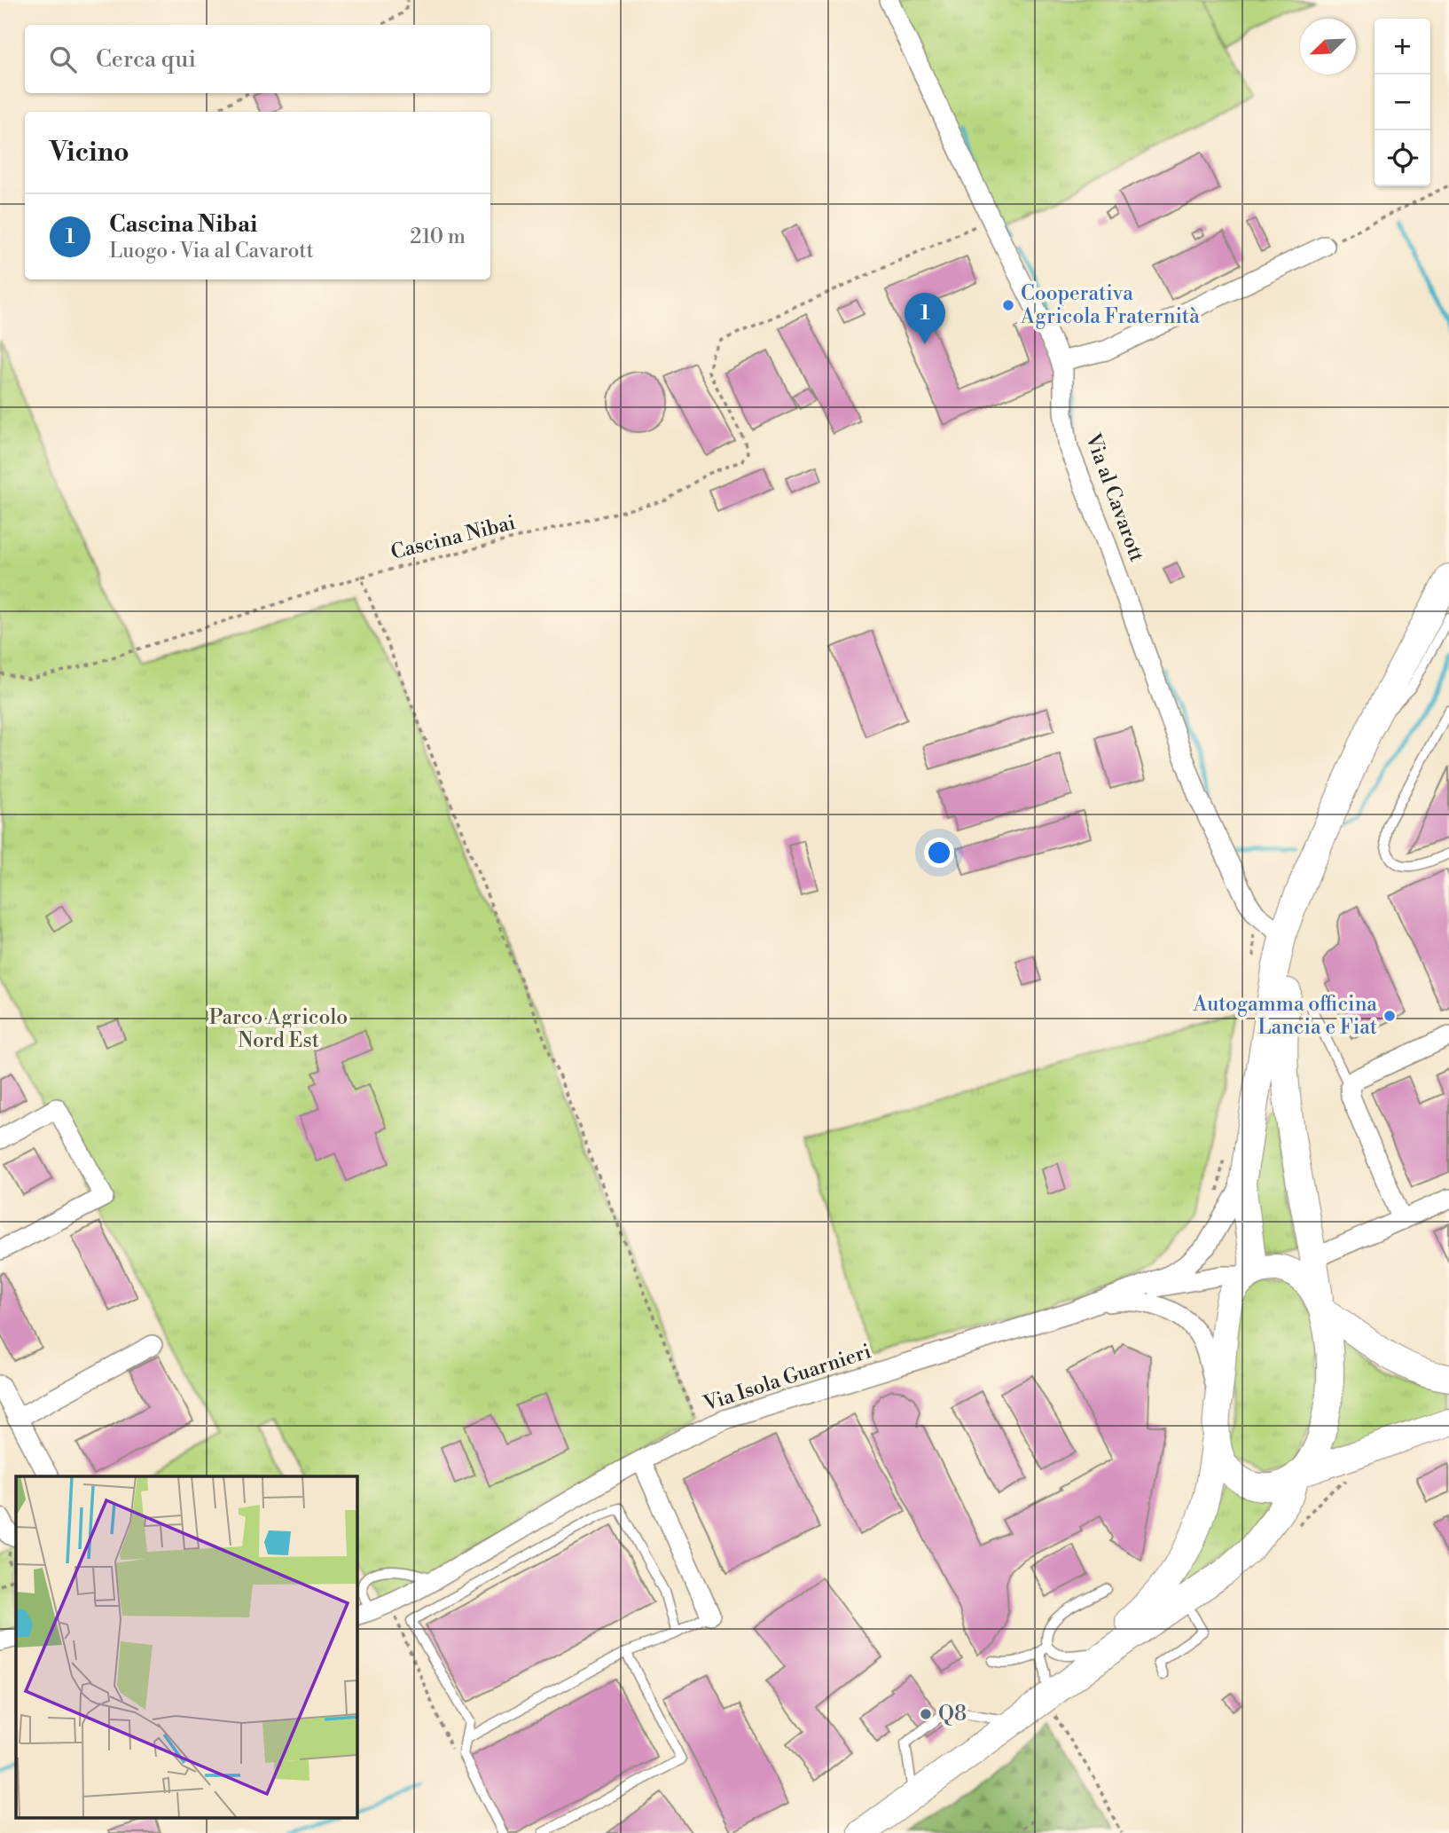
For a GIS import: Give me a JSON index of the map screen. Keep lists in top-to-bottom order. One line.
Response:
{"streets":{"street":["Via al Cavarott","Via Isola Guarnieri"],"path":["Cascina Nibai"]},"crossings":[["Via al Cavarott","Cascina Nibai"]],"parks":["Parco Agricolo Nord Est"],"places":["Cooperativa Agricola Fraternità","Autogamma officina Lancia e Fiat","Q8"],"north":"bottom left","page":{"map_buttons":["+","−"],"search":"Cerca qui","heading":"Vicino","list":[{"mark":"1","name":"Cascina Nibai","note":"Luogo · Via al Cavarott","value":"210 m"}],"pins":"1"}}
